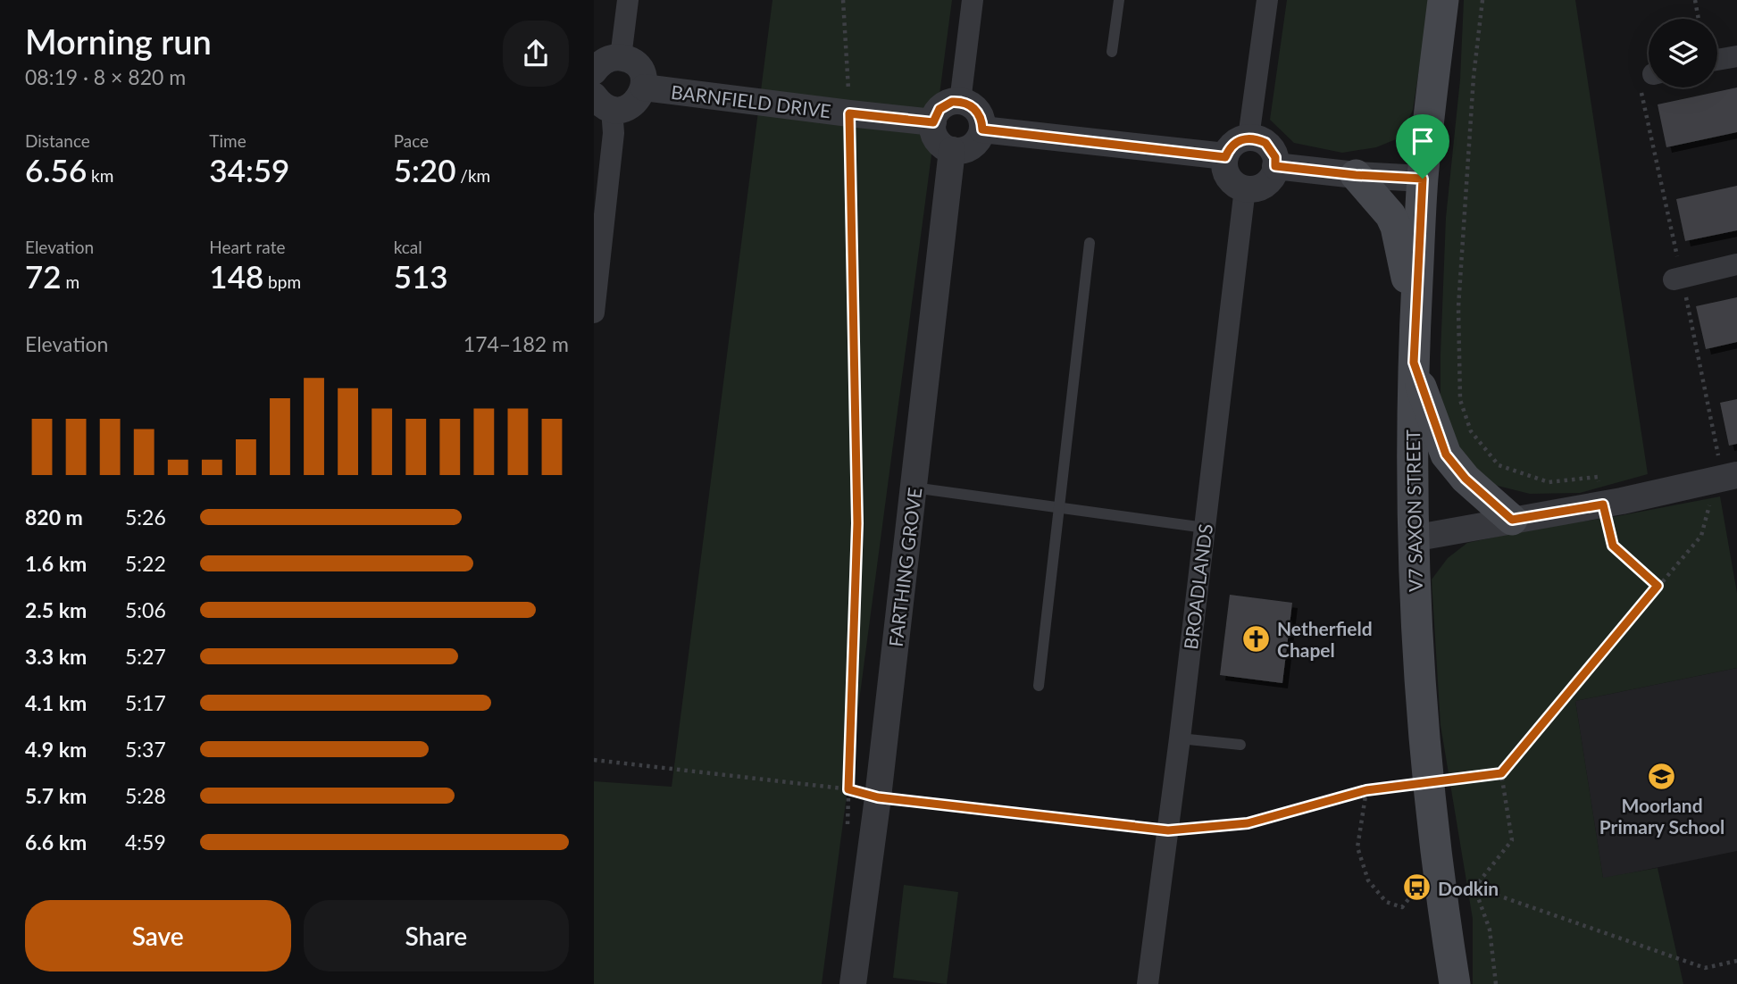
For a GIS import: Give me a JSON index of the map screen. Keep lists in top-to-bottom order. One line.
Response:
{"streets":{"main road":["V7 SAXON STREET"],"street":["BARNFIELD DRIVE","FARTHING GROVE","BROADLANDS"]},"crossings":[["BARNFIELD DRIVE","FARTHING GROVE"]],"places":{"church":["Netherfield Chapel"],"school or university":["Moorland Primary School"],"bus stop":["Dodkin"]},"page":{"heading":["Morning run","08:19 · 8 × 820 m"],"stats":[["Distance","6.56 km"],["Time","34:59"],["Pace","5:20 /km"],["Elevation","72 m"],["Heart rate","148 bpm"],["kcal","513"]],"chart":["Elevation","174–182 m"],"list":[{"name":"820 m","note":"5:26"},{"name":"1.6 km","note":"5:22"},{"name":"2.5 km","note":"5:06"},{"name":"3.3 km","note":"5:27"},{"name":"4.1 km","note":"5:17"},{"name":"4.9 km","note":"5:37"},{"name":"5.7 km","note":"5:28"},{"name":"6.6 km","note":"4:59"}],"buttons":["Save","Share"]}}
